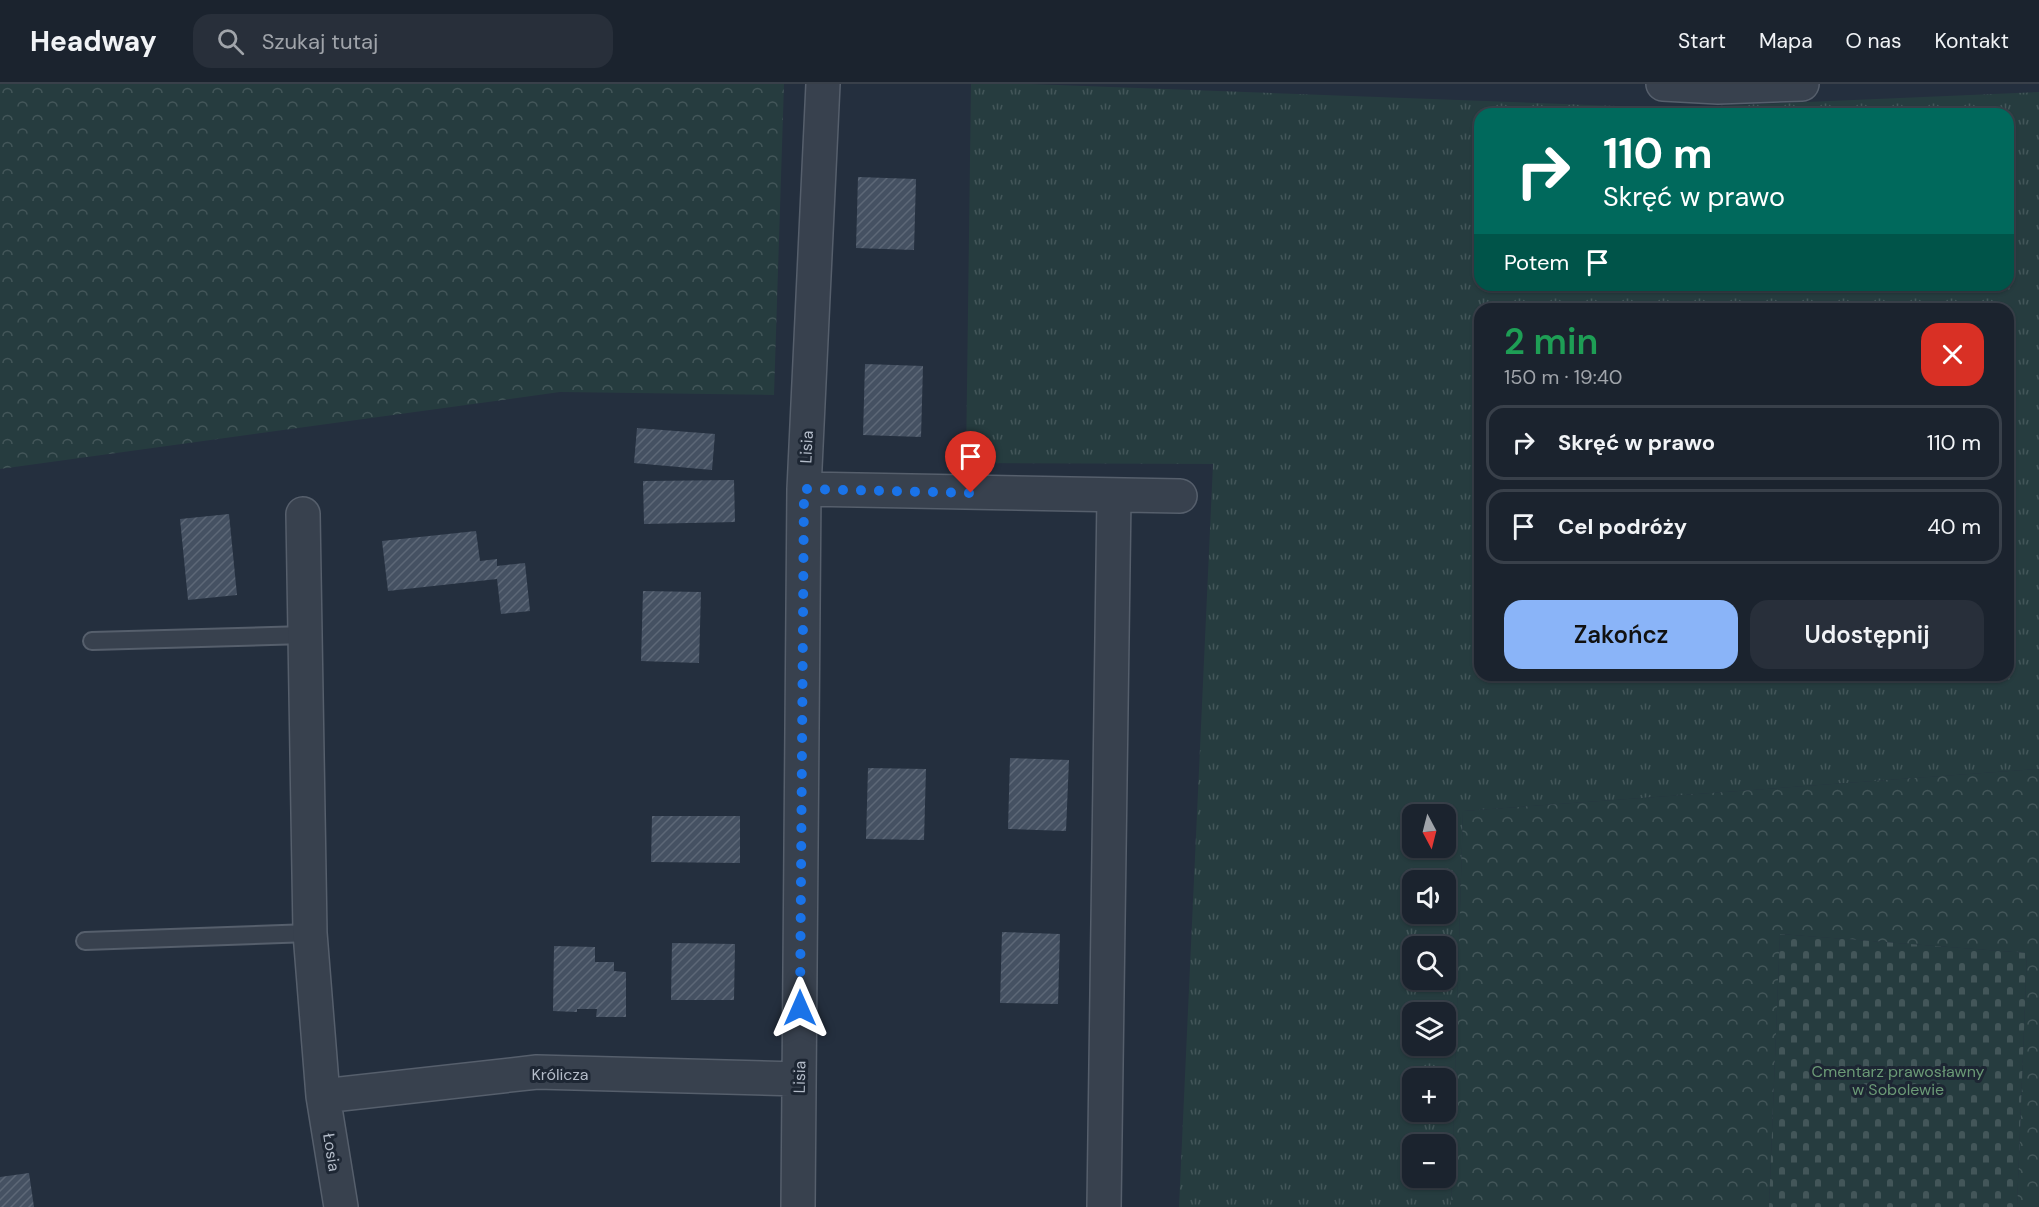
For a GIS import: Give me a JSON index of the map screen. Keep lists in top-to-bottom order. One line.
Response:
{"streets":{"street":["Lisia","Królicza","Łosia"]},"crossings":[["Lisia","Królicza"],["Królicza","Łosia"]],"parks":["Cmentarz prawosławny w Sobolewie"],"north":"bottom","page":{"header":"Headway","search":"Szukaj tutaj","nav":["Start","Mapa","O nas","Kontakt"],"turn":["110 m","Skręć w prawo"],"then":"Potem","heading":["2 min","150 m · 19:40"],"list":[{"name":"Skręć w prawo","value":"110 m"},{"name":"Cel podróży","value":"40 m"}],"buttons":["Zakończ","Udostępnij"],"map_buttons":["+","−"]}}
